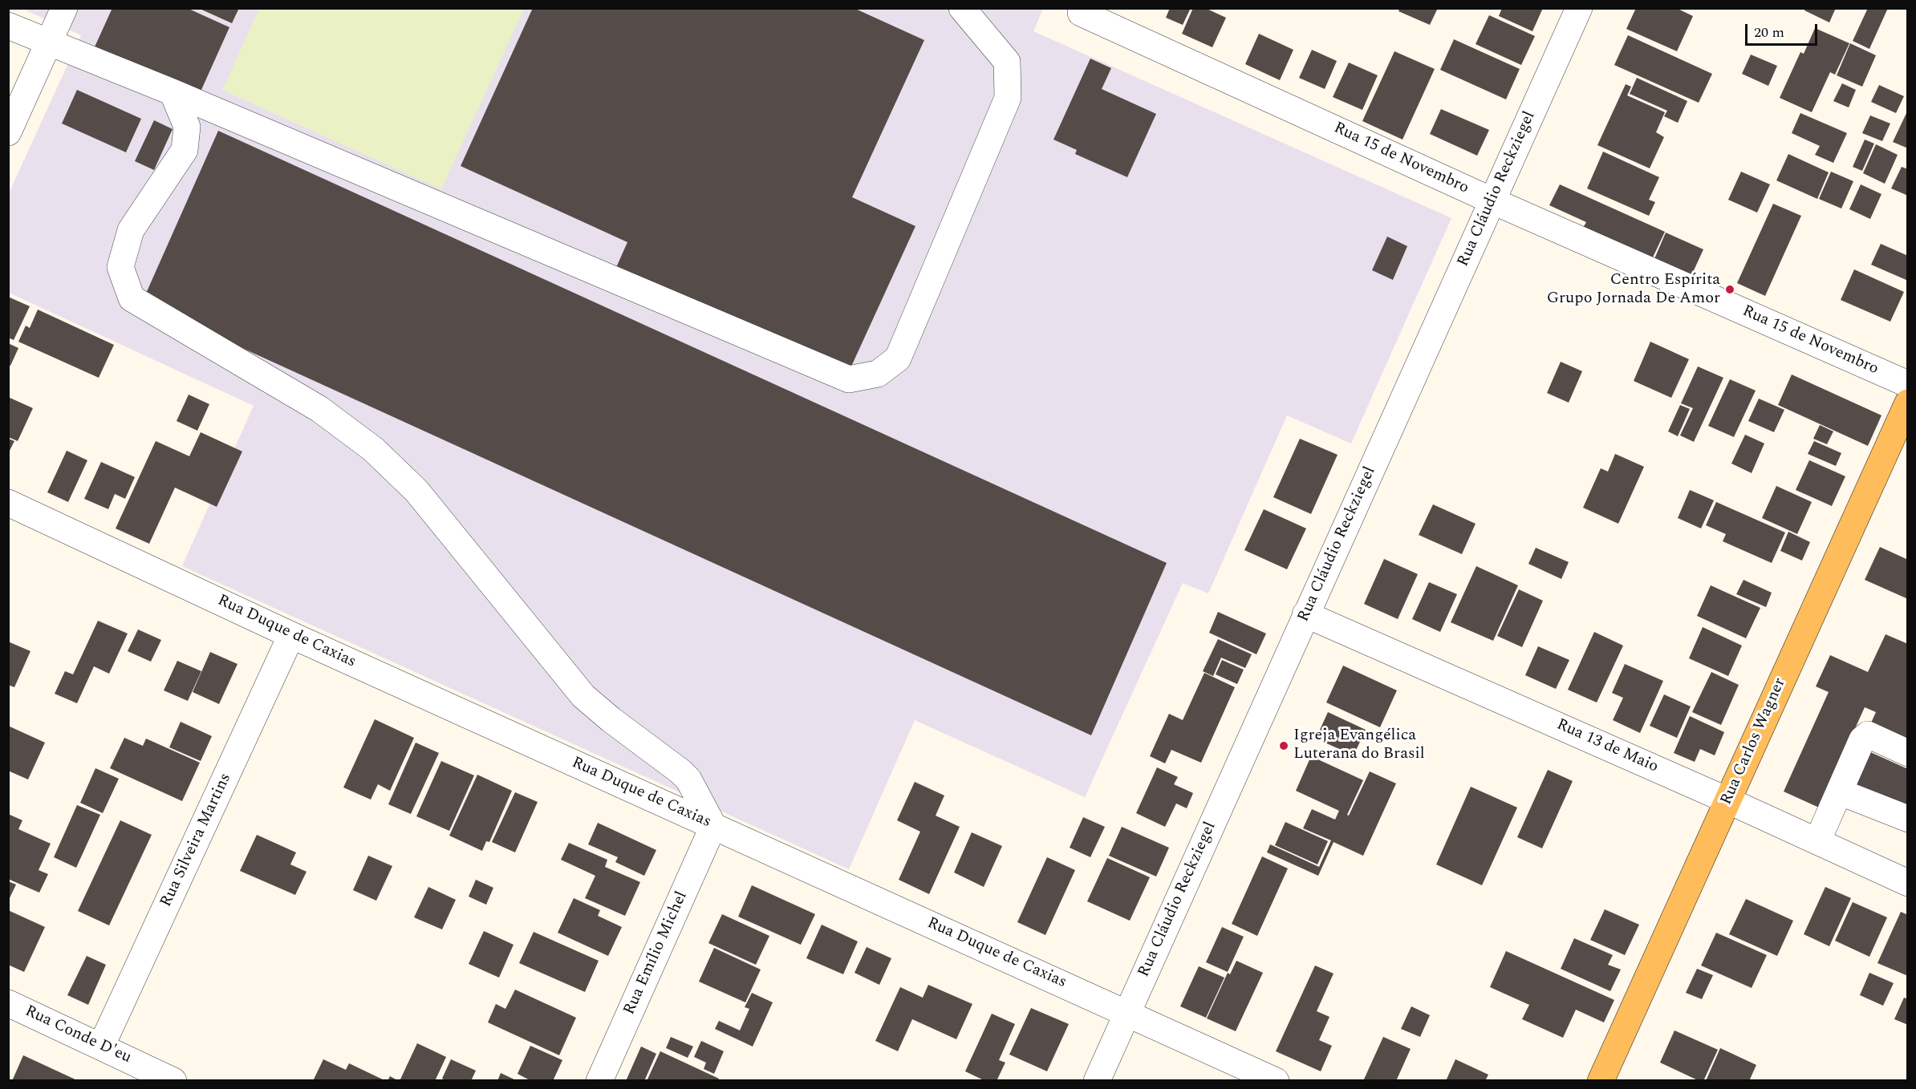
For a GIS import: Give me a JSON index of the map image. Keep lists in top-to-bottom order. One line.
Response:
{"streets":{"main road":["Rua Carlos Wagner"],"street":["Rua 15 de Novembro","Rua Cláudio Reckziegel","Rua Duque de Caxias","Rua 13 de Maio","Rua Silveira Martins","Rua Emílio Michel","Rua Conde D'eu"]},"crossings":[["Rua 15 de Novembro","Rua Cláudio Reckziegel"],["Rua Cláudio Reckziegel","Rua Duque de Caxias"],["Rua Cláudio Reckziegel","Rua 13 de Maio"],["Rua Duque de Caxias","Rua Silveira Martins"],["Rua Duque de Caxias","Rua Emílio Michel"],["Rua Carlos Wagner","Rua 13 de Maio"],["Rua Silveira Martins","Rua Conde D'eu"]],"places":["Centro Espírita Grupo Jornada De Amor","Igreja Evangélica Luterana do Brasil"],"scale_bar":"20 m"}
